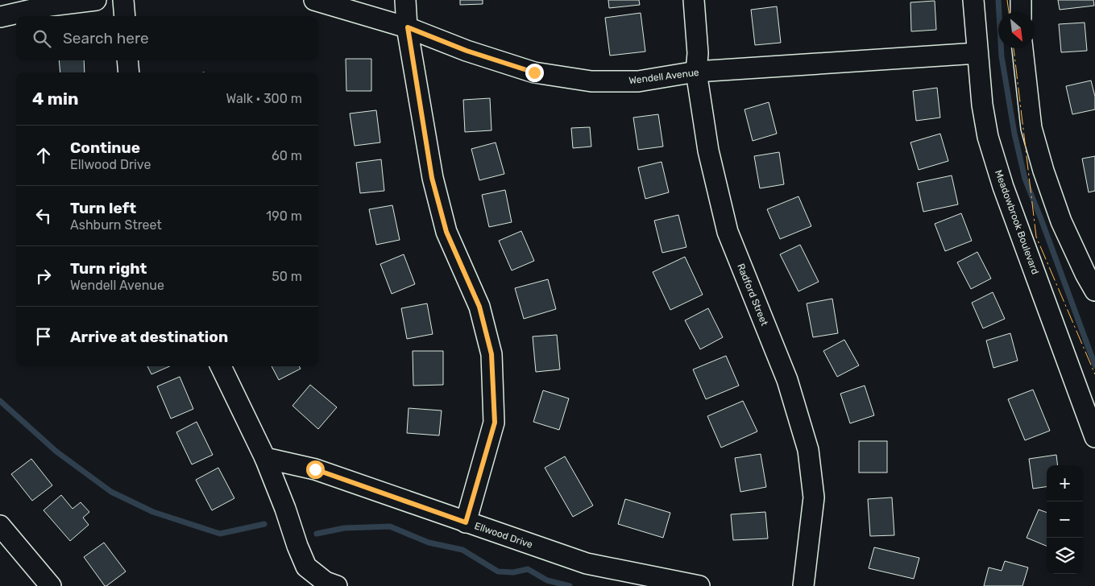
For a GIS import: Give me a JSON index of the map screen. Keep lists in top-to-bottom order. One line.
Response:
{"streets":{"street":["Wendell Avenue","Meadowbrook Boulevard","Radford Street","Ellwood Drive"]},"crossings":[["Wendell Avenue","Meadowbrook Boulevard"],["Wendell Avenue","Radford Street"]],"north":"bottom right","page":{"search":"Search here","heading":["4 min","Walk · 300 m"],"list":[["Continue","Ellwood Drive","60 m"],["Turn left","Ashburn Street","190 m"],["Turn right","Wendell Avenue","50 m"],"Arrive at destination"],"map_buttons":["+","−"]}}
